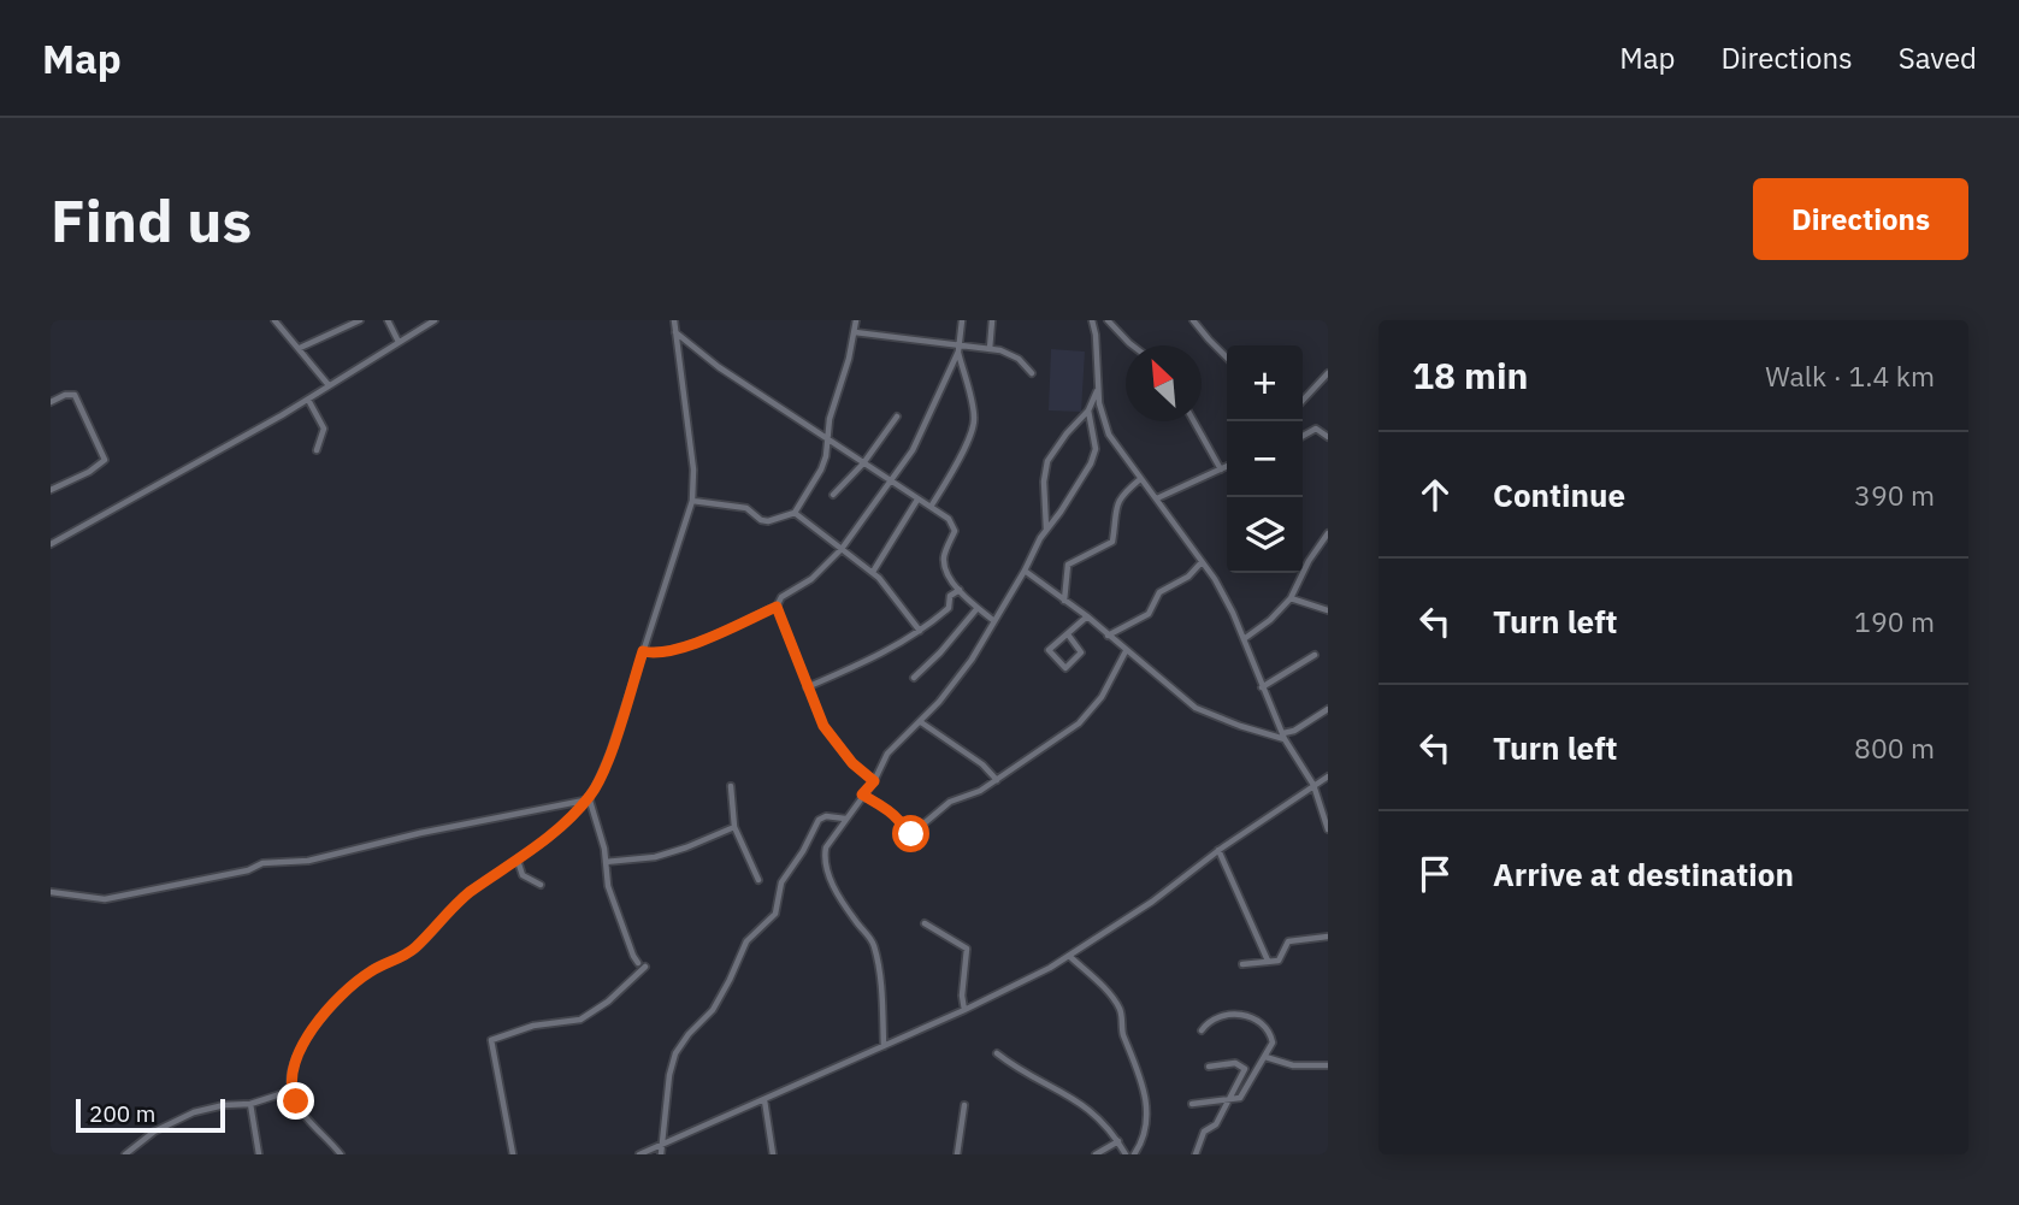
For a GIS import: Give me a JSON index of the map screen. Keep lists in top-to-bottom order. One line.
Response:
{"scale_bar":"200 m","north":"top left","page":{"header":"Map","nav":["Map","Directions","Saved"],"buttons":"Directions","title":"Find us","heading":["18 min","Walk · 1.4 km"],"map_buttons":["+","−"],"list":[["Continue","390 m"],["Turn left","190 m"],["Turn left","800 m"],"Arrive at destination"],"scale":"200 m"}}
